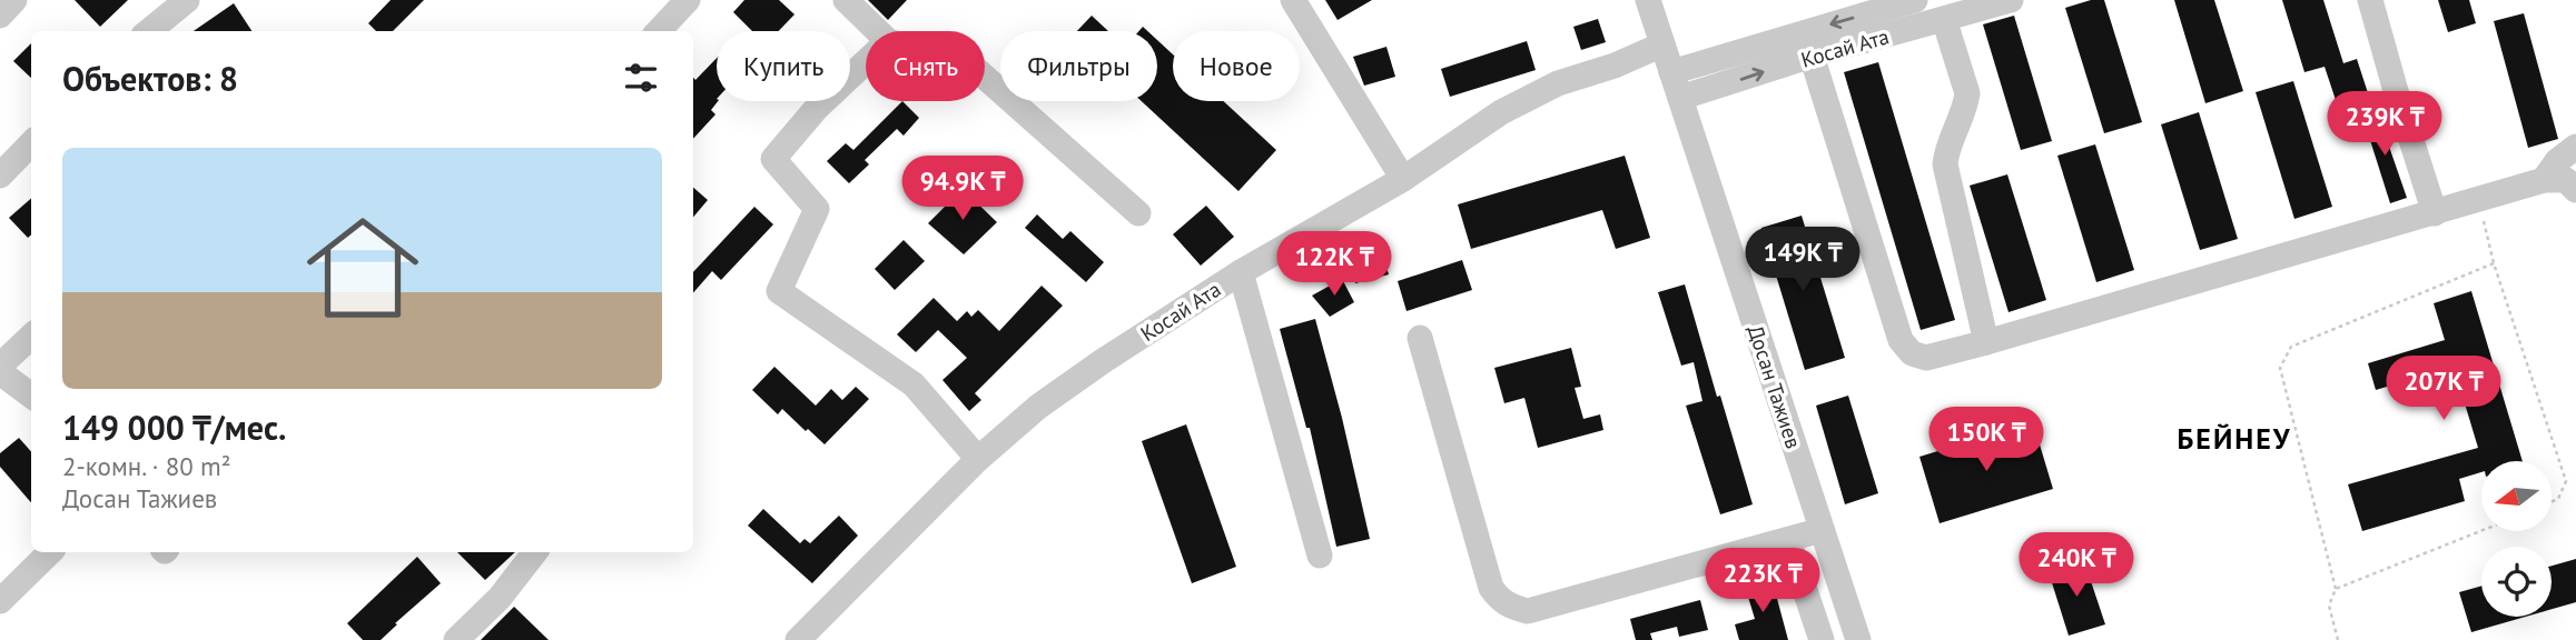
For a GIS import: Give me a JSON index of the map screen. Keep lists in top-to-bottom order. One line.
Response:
{"streets":{"street":["Косай Ата","Досан Тажиев"]},"crossings":[["Косай Ата","Досан Тажиев"]],"districts":["БЕЙНЕУ"],"north":"left","page":{"chip":["Купить","Снять","Фильтры","Новое"],"heading":"Объектов: 8","price":["239K ₸","94.9K ₸","149K ₸","122K ₸","207K ₸","150K ₸","240K ₸","223K ₸"],"list":[{"name":"149 000 ₸/мес.","note":"2-комн. · 80 m² · Досан Тажиев"}]}}
